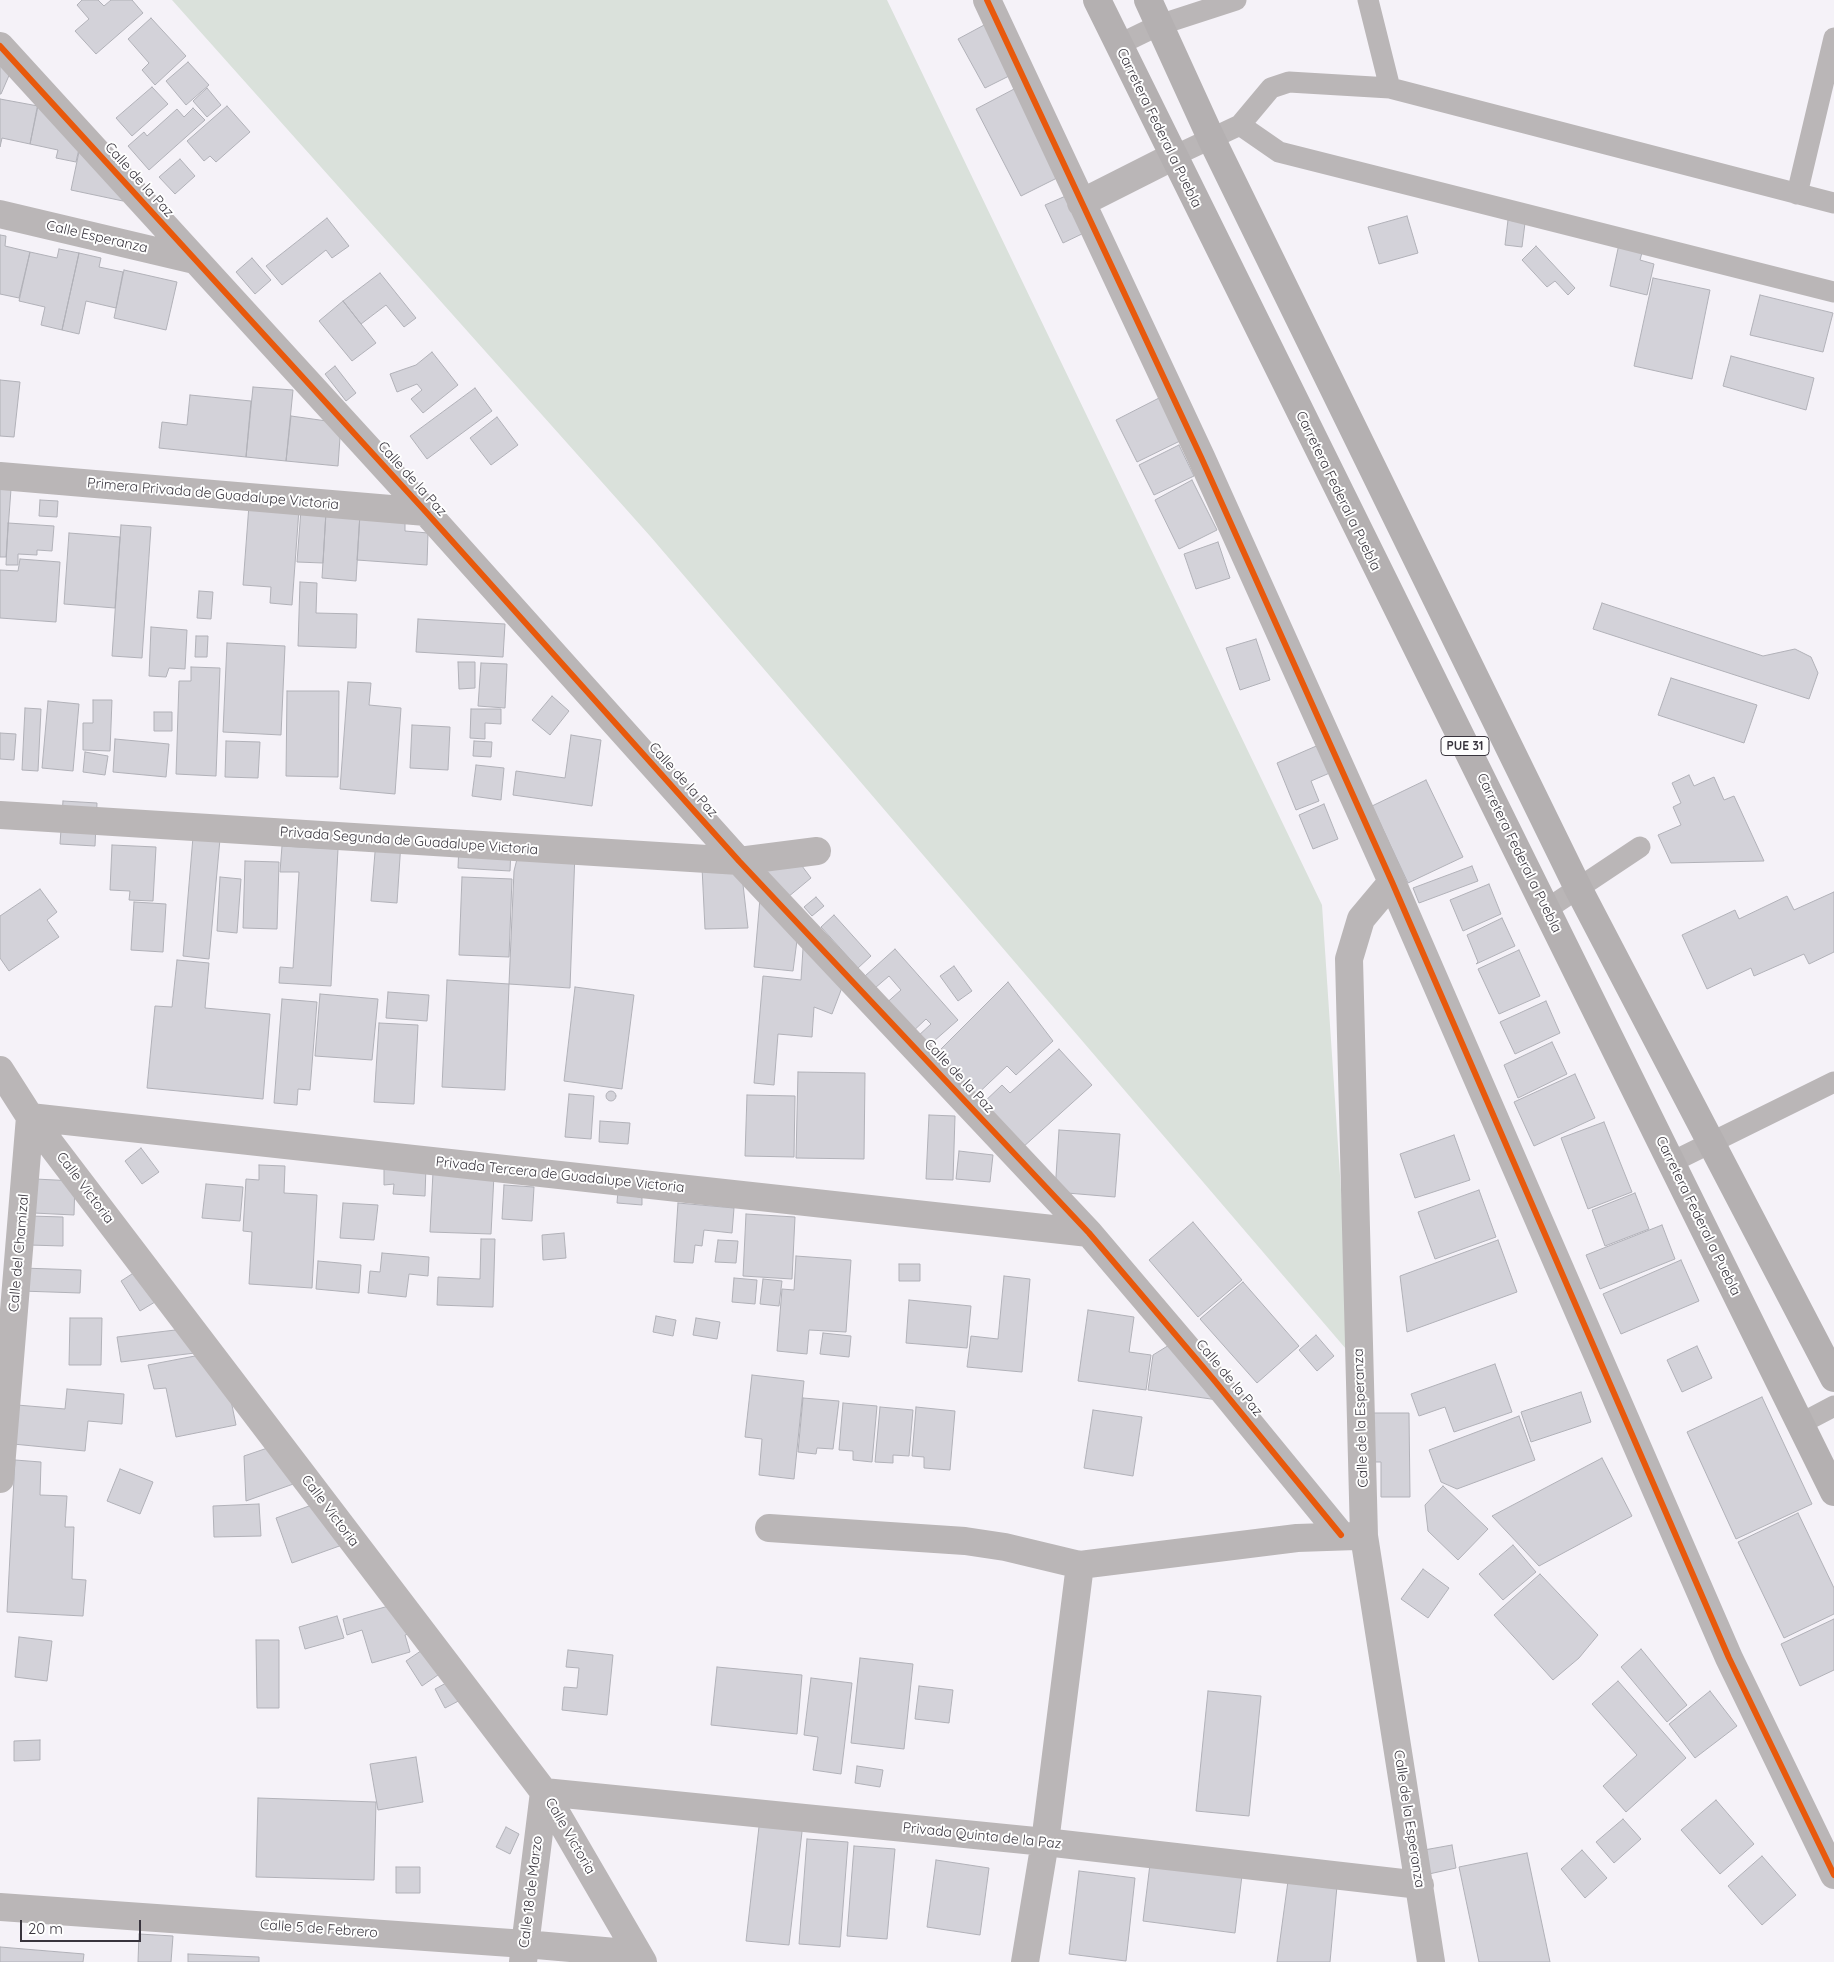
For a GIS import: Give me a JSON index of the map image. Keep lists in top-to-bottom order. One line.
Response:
{"streets":{"main road":["Carretera Federal a Puebla","PUE 31"],"street":["Calle de la Paz","Calle Esperanza","Primera Privada de Guadalupe Victoria","Privada Segunda de Guadalupe Victoria","Privada Tercera de Guadalupe Victoria","Calle Victoria","Calle del Chamizal","Calle de la Esperanza","Privada Quinta de la Paz","Calle 18 de Marzo","Calle 5 de Febrero"]},"crossings":[["Calle de la Paz","Calle Esperanza"],["Calle de la Paz","Primera Privada de Guadalupe Victoria"],["Calle de la Paz","Privada Segunda de Guadalupe Victoria"],["Calle de la Paz","Privada Tercera de Guadalupe Victoria"],["Calle de la Paz","Calle de la Esperanza"],["Privada Tercera de Guadalupe Victoria","Calle Victoria"],["Privada Tercera de Guadalupe Victoria","Calle del Chamizal"],["Calle Victoria","Calle del Chamizal"],["Calle Victoria","Privada Quinta de la Paz"],["Calle Victoria","Calle 18 de Marzo"],["Calle Victoria","Calle 5 de Febrero"],["Calle de la Esperanza","Privada Quinta de la Paz"],["Privada Quinta de la Paz","Calle 18 de Marzo"],["Calle 18 de Marzo","Calle 5 de Febrero"]],"scale_bar":"20 m"}
